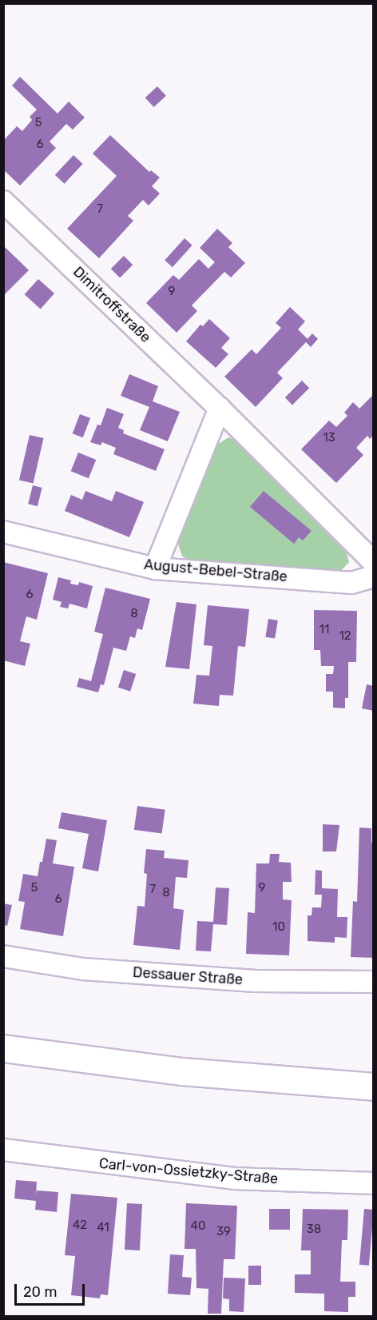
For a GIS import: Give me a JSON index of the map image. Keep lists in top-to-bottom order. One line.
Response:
{"streets":{"street":["Dimitroffstraße","August-Bebel-Straße","Dessauer Straße","Carl-von-Ossietzky-Straße"]},"house_numbers":["5","6","7","9","13","6","8","11","12","5","9","7","8","6","10","42","40","41","38","39"],"scale_bar":"20 m"}
